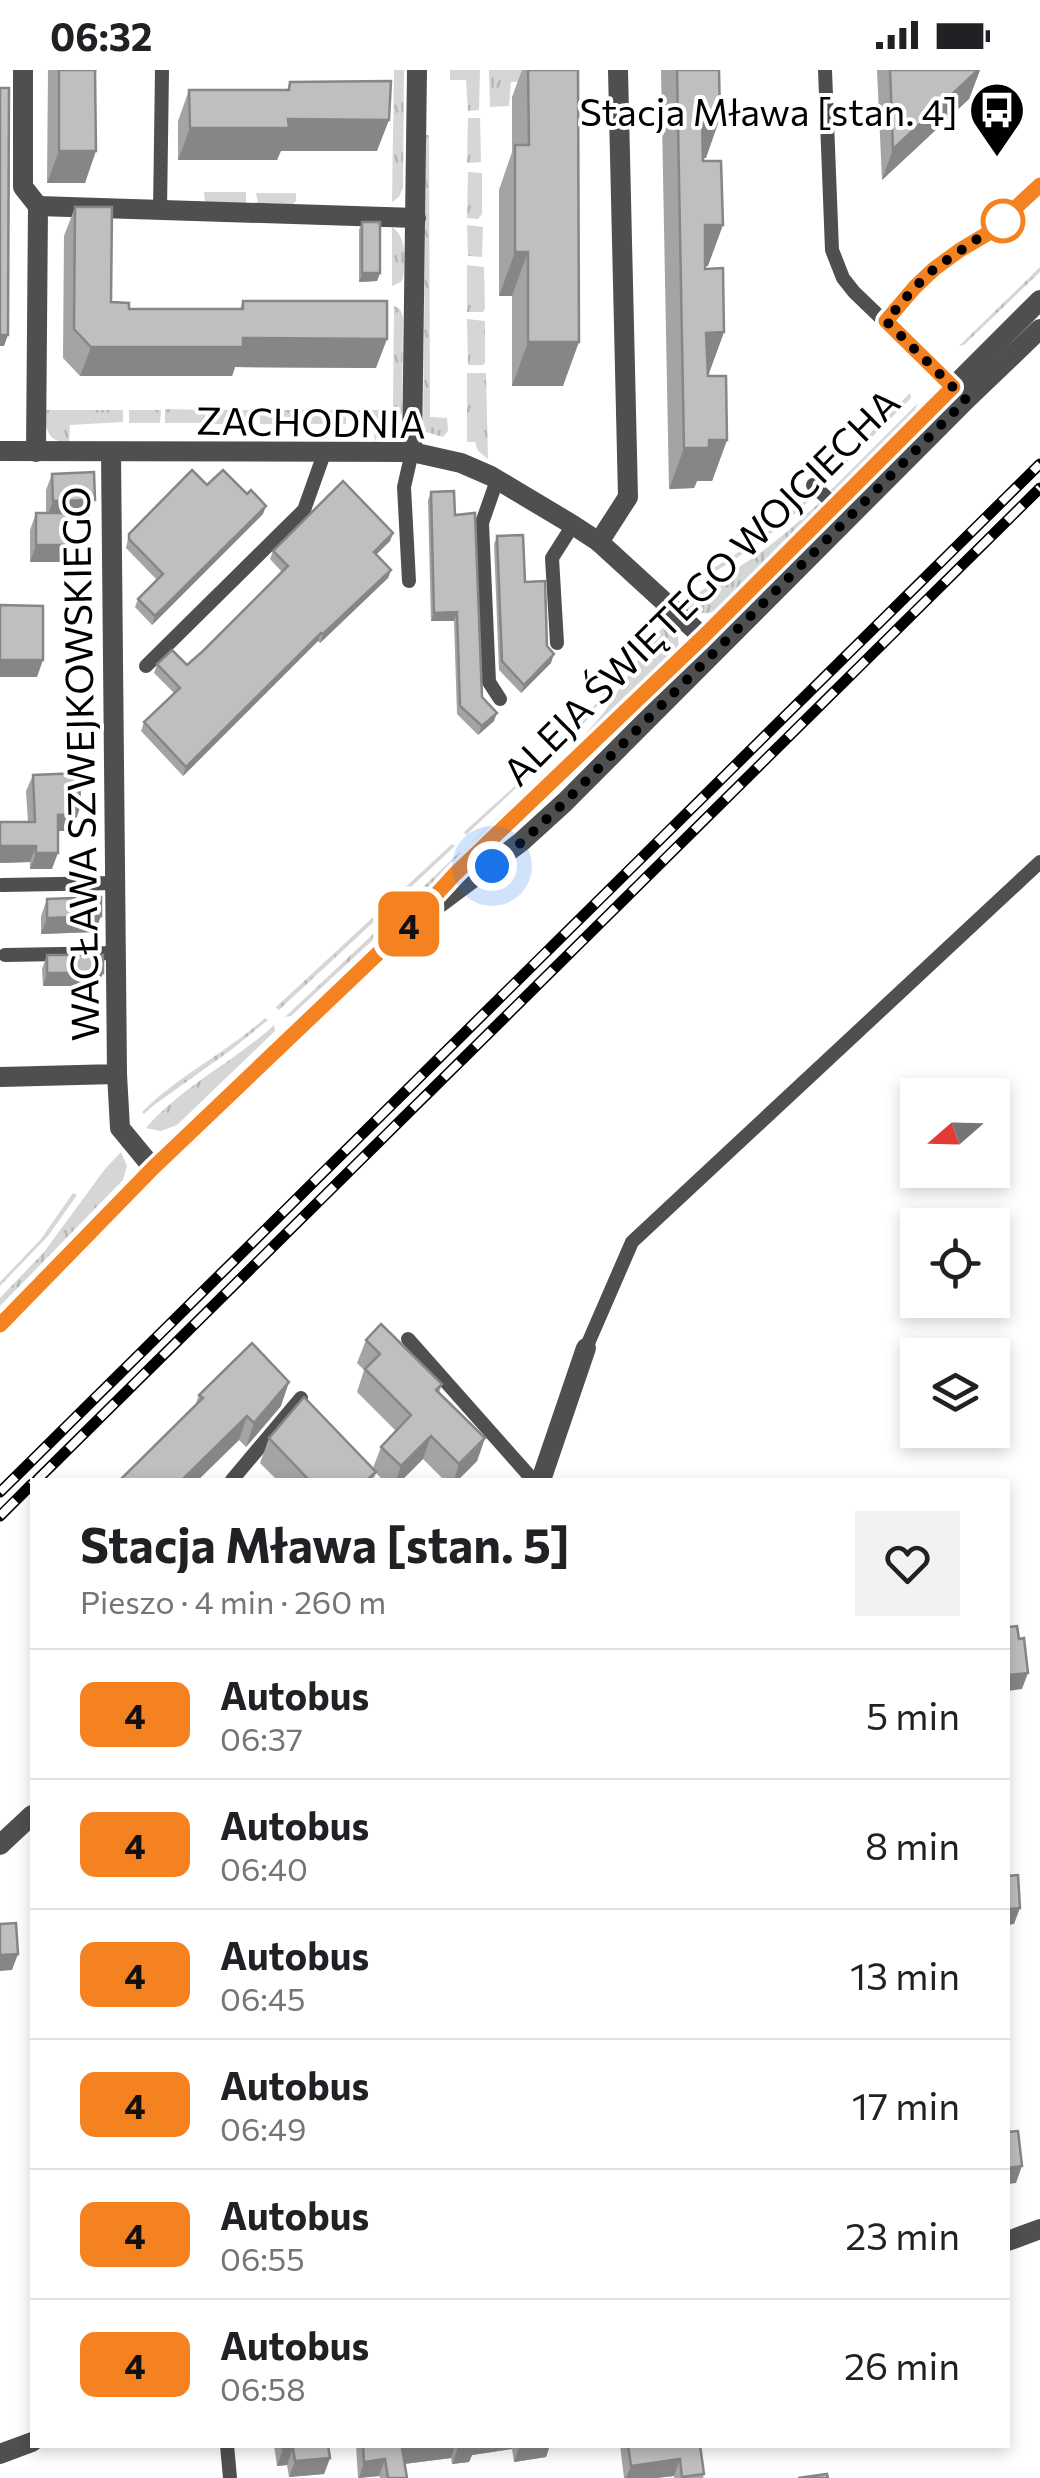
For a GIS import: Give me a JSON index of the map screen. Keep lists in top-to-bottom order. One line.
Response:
{"streets":{"street":["ZACHODNIA","ALEJA ŚWIĘTEGO WOJCIECHA","WACŁAWA SZWEJKOWSKIEGO"]},"crossings":[["ZACHODNIA","ALEJA ŚWIĘTEGO WOJCIECHA"],["ZACHODNIA","WACŁAWA SZWEJKOWSKIEGO"],["ALEJA ŚWIĘTEGO WOJCIECHA","WACŁAWA SZWEJKOWSKIEGO"]],"places":{"bus stop":["Stacja Mława [stan. 4]"]},"lines":["bus line 4"],"north":"left","page":{"status":"06:32","on_map":"4","heading":["Stacja Mława [stan. 5]","Pieszo · 4 min · 260 m"],"list":[{"mark":"4","name":"Autobus","note":"06:37","value":"5 min"},{"mark":"4","name":"Autobus","note":"06:40","value":"8 min"},{"mark":"4","name":"Autobus","note":"06:45","value":"13 min"},{"mark":"4","name":"Autobus","note":"06:49","value":"17 min"},{"mark":"4","name":"Autobus","note":"06:55","value":"23 min"},{"mark":"4","name":"Autobus","note":"06:58","value":"26 min"}]}}
